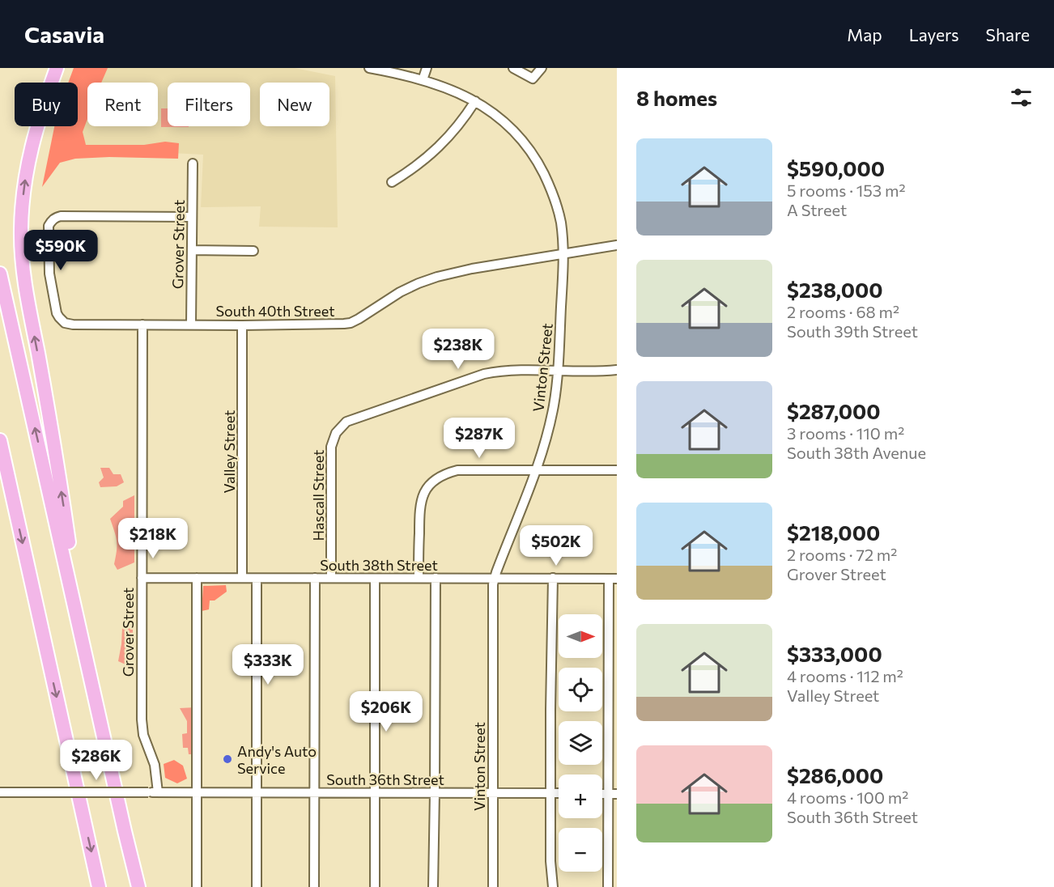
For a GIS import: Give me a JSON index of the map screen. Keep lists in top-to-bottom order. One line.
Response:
{"streets":{"street":["Grover Street","South 40th Street","Vinton Street","Valley Street","Hascall Street","South 38th Street","South 36th Street"]},"crossings":[["Grover Street","South 40th Street"],["Grover Street","South 38th Street"],["Grover Street","South 36th Street"],["South 40th Street","Vinton Street"],["South 40th Street","Valley Street"],["Vinton Street","Hascall Street"],["Vinton Street","South 38th Street"],["Vinton Street","South 36th Street"],["Valley Street","South 38th Street"],["Hascall Street","South 38th Street"]],"places":["Andy's Auto Service"],"north":"right","page":{"header":"Casavia","nav":["Map","Layers","Share"],"heading":"8 homes","chip":["Buy","Rent","Filters","New"],"list":[{"name":"$590,000","note":"5 rooms · 153 m² · A Street"},{"name":"$238,000","note":"2 rooms · 68 m² · South 39th Street"},{"name":"$287,000","note":"3 rooms · 110 m² · South 38th Avenue"},{"name":"$218,000","note":"2 rooms · 72 m² · Grover Street"},{"name":"$333,000","note":"4 rooms · 112 m² · Valley Street"},{"name":"$286,000","note":"4 rooms · 100 m² · South 36th Street"}],"price":["$590K","$238K","$287K","$218K","$502K","$333K","$206K","$286K"],"map_buttons":["+","−"]}}
